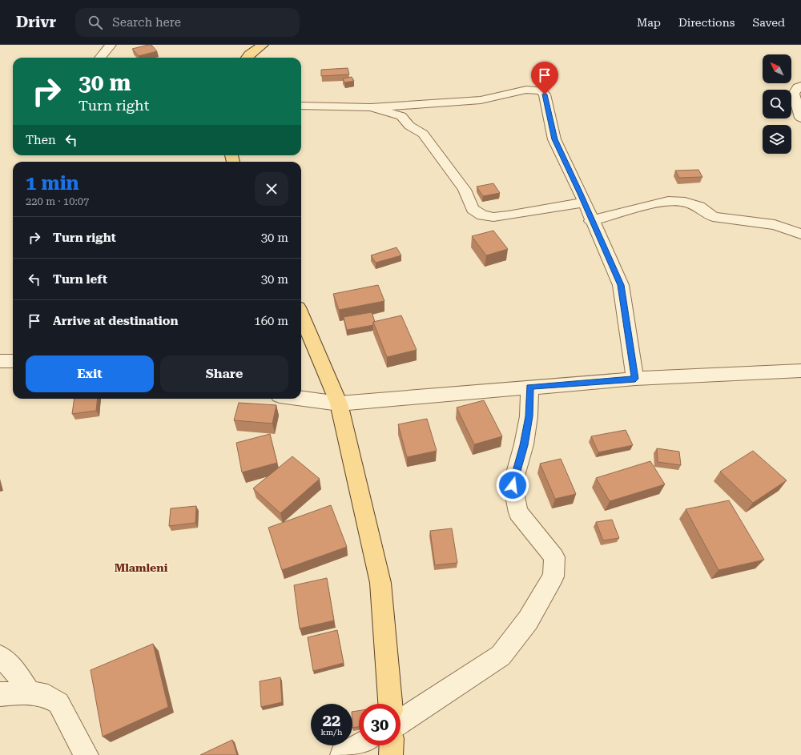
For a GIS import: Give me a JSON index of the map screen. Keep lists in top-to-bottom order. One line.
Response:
{"districts":["Mlamleni"],"north":"top left","page":{"header":"Drivr","search":"Search here","nav":["Map","Directions","Saved"],"turn":["30 m","Turn right"],"then":"Then","heading":["1 min","220 m · 10:07"],"list":[{"name":"Turn right","value":"30 m"},{"name":"Turn left","value":"30 m"},{"name":"Arrive at destination","value":"160 m"}],"buttons":["Exit","Share"],"speed":"22 km/h","limit":"30"}}
